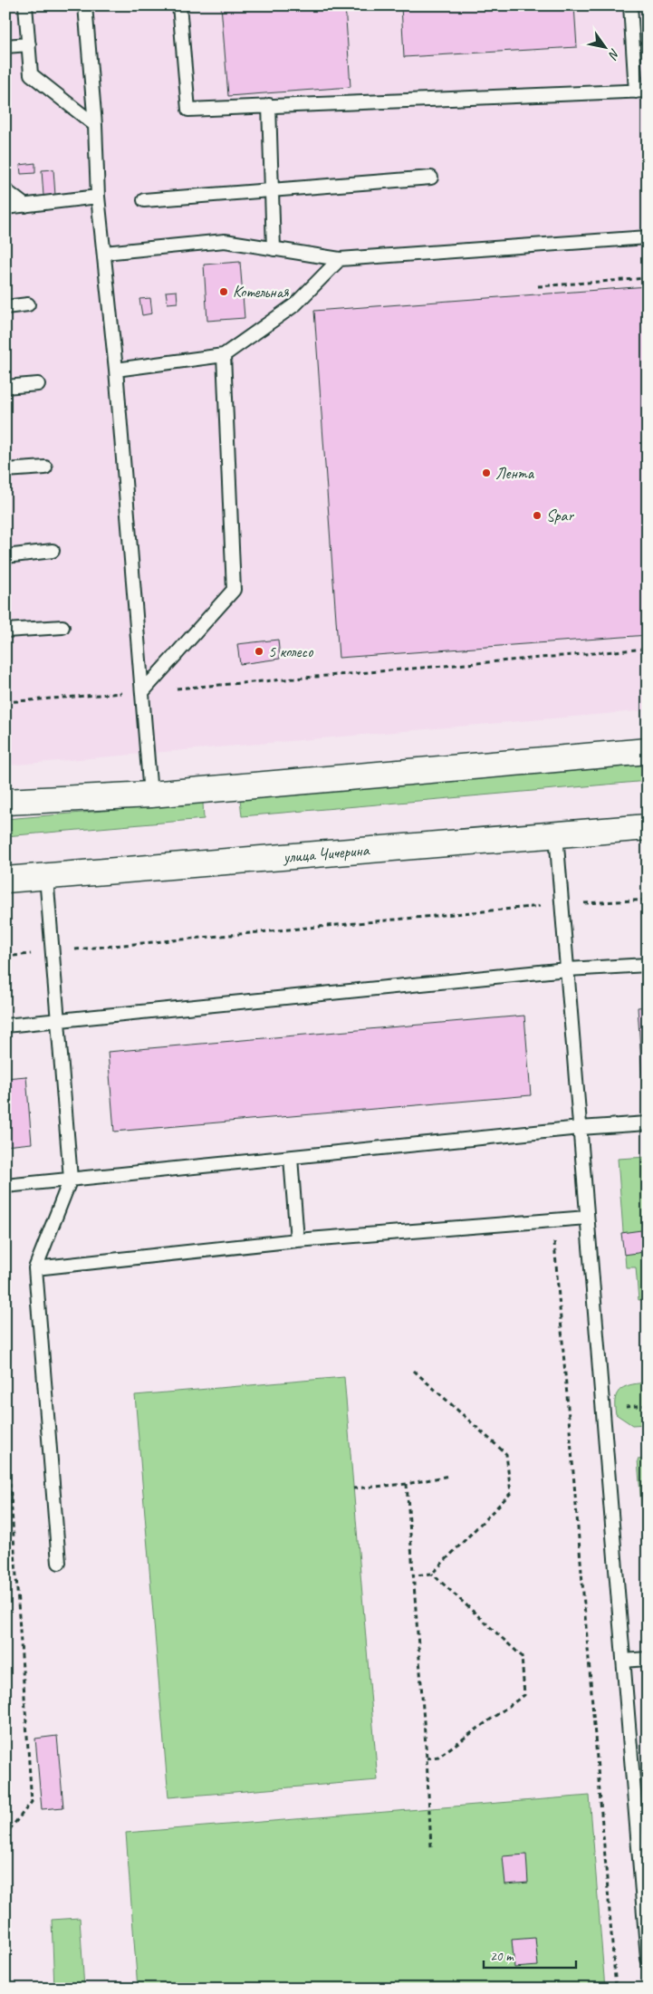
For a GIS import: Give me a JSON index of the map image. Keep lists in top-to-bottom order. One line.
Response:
{"streets":{"main road":["улица Чичерина"]},"places":["Котельная","Лента","Spar","5 колесо"],"scale_bar":"20 m","north":"bottom right"}
